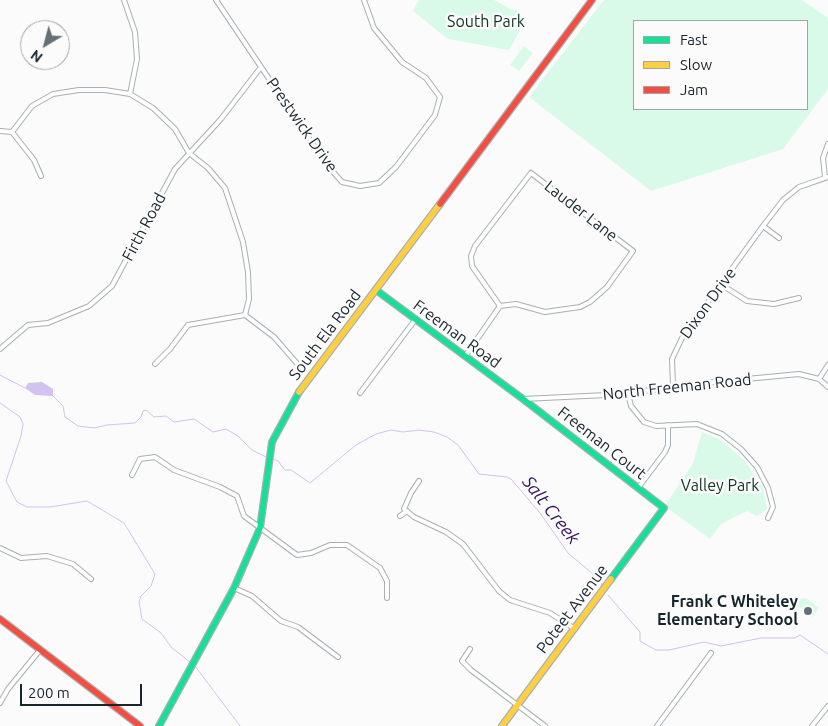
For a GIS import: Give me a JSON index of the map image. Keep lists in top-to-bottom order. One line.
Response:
{"streets":{"main road":["Freeman Road","South Ela Road","Freeman Court","Poteet Avenue"],"street":["Prestwick Drive","Lauder Lane","Firth Road","Dixon Drive","North Freeman Road"]},"crossings":[["Prestwick Drive","Firth Road"],["Dixon Drive","North Freeman Road"],["Freeman Road","South Ela Road"],["Freeman Road","North Freeman Road"],["Freeman Road","Freeman Court"],["North Freeman Road","Freeman Court"],["Freeman Court","Poteet Avenue"]],"water":["Salt Creek"],"parks":["South Park","Valley Park"],"places":["Frank C Whiteley Elementary School"],"legend":["Fast","Slow","Jam"],"scale_bar":"200 m","north":"bottom left"}
